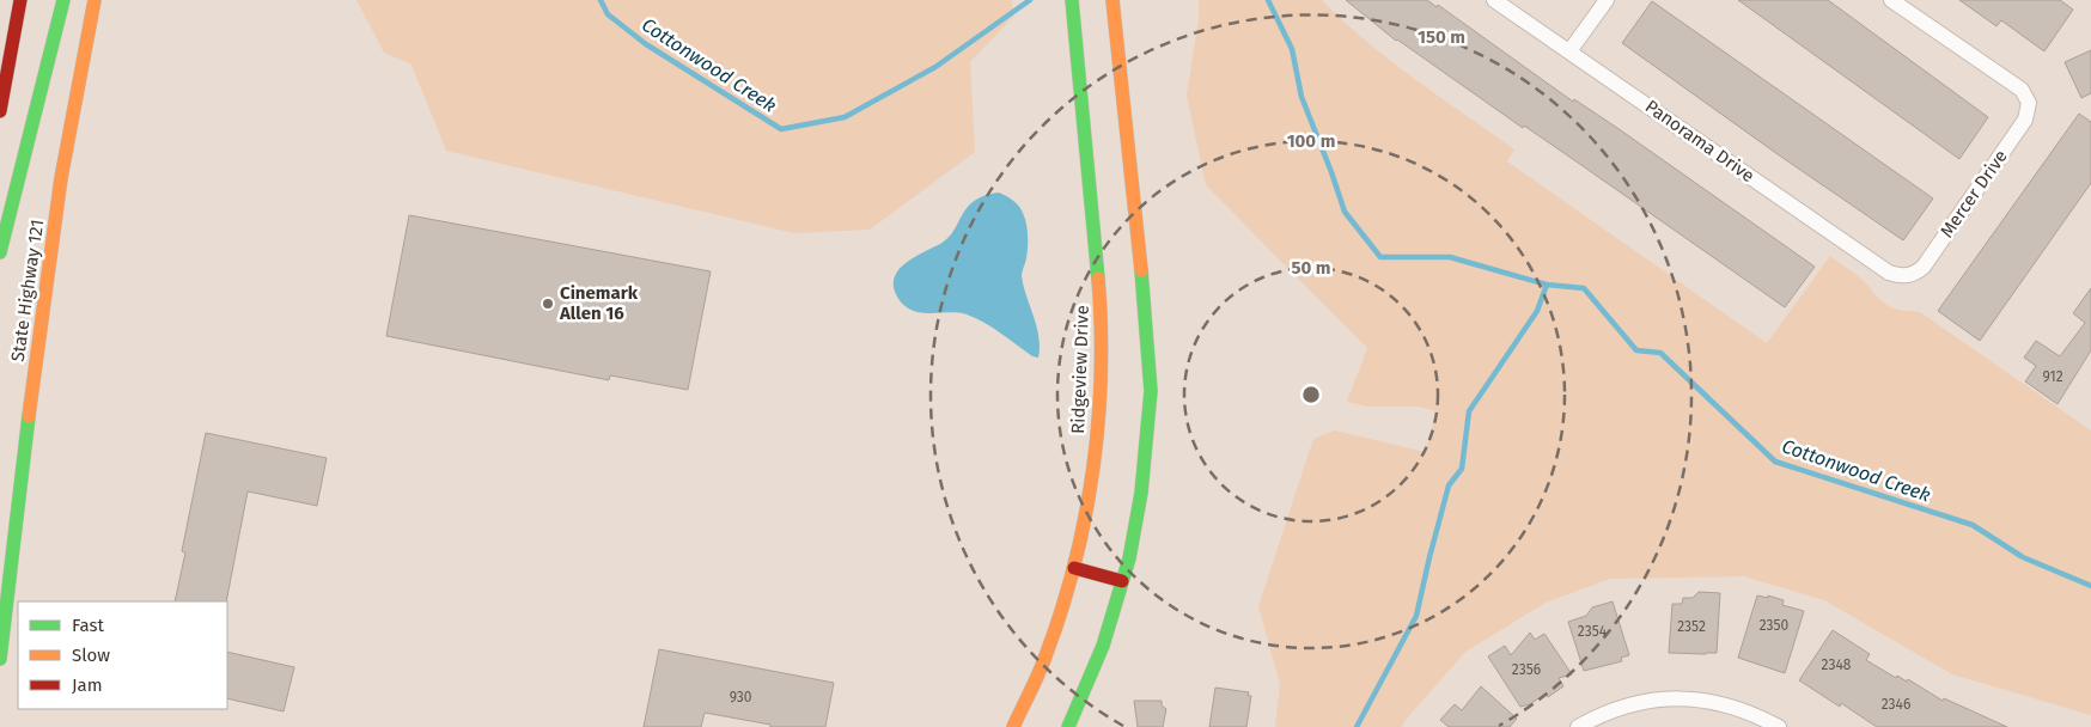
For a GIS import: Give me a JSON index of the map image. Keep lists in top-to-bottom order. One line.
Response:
{"streets":{"main road":["State Highway 121","Ridgeview Drive"],"street":["Panorama Drive","Mercer Drive"]},"crossings":[["Panorama Drive","Mercer Drive"]],"water":["Cottonwood Creek"],"places":["Cinemark Allen 16"],"house_numbers":["912","2350","2352","2354","2348","2356","930","2346"],"legend":["Fast","Slow","Jam"],"rings":["150 m","100 m","50 m"]}
